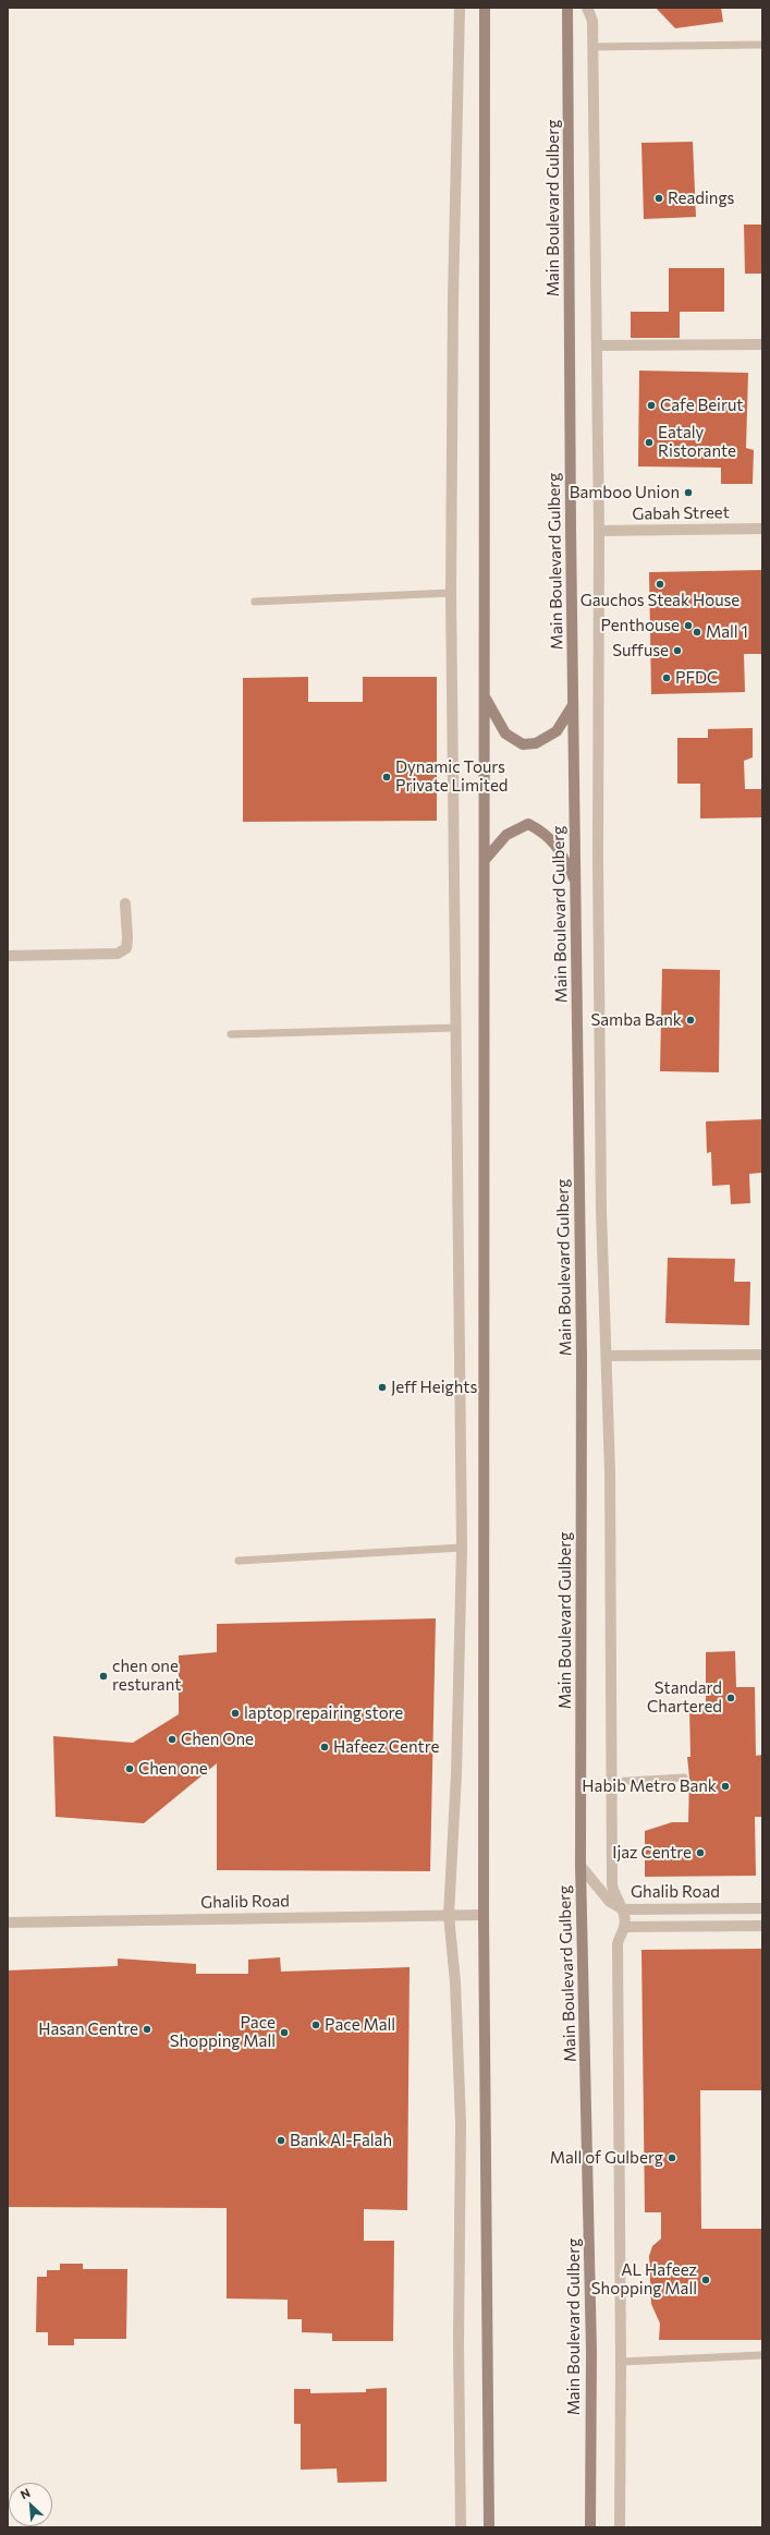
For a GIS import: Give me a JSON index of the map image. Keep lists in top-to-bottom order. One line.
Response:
{"streets":{"main road":["Main Boulevard Gulberg"],"street":["Gabah Street","Ghalib Road"]},"crossings":[["Main Boulevard Gulberg","Ghalib Road"]],"places":["Readings","Cafe Beirut","Eataly Ristorante","Bamboo Union","Gauchos Steak House","Penthouse","Mall 1","Suffuse","PFDC","Dynamic Tours Private Limited","Samba Bank","Jeff Heights","chen one resturant","Standard Chartered","laptop repairing store","Chen One","Hafeez Centre","Chen one","Habib Metro Bank","Ijaz Centre","Pace Mall","Hasan Centre","Pace Shopping Mall","Bank Al-Falah","Mall of Gulberg","AL Hafeez Shopping Mall"],"north":"top left"}
